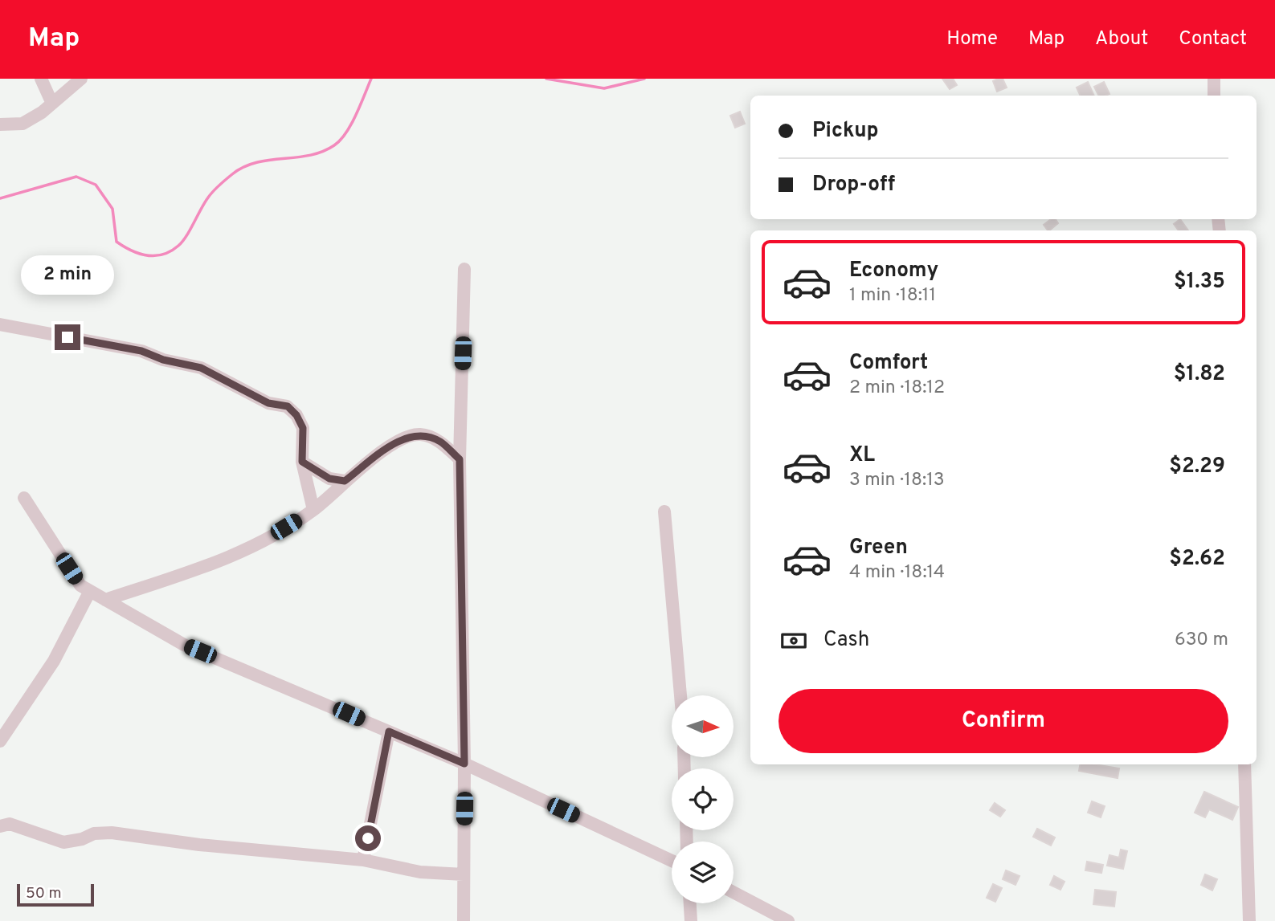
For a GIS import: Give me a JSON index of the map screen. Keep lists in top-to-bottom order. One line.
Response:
{"scale_bar":"50 m","north":"right","page":{"header":"Map","nav":["Home","Map","About","Contact"],"banner":["Pickup","Drop-off"],"list":[{"name":"Economy","note":"1 min · 18:11","value":"$1.35"},{"name":"Comfort","note":"2 min · 18:12","value":"$1.82"},{"name":"XL","note":"3 min · 18:13","value":"$2.29"},{"name":"Green","note":"4 min · 18:14","value":"$2.62"}],"bubble":"2 min","pay":["Cash","630 m"],"buttons":"Confirm","scale":"50 m"}}
